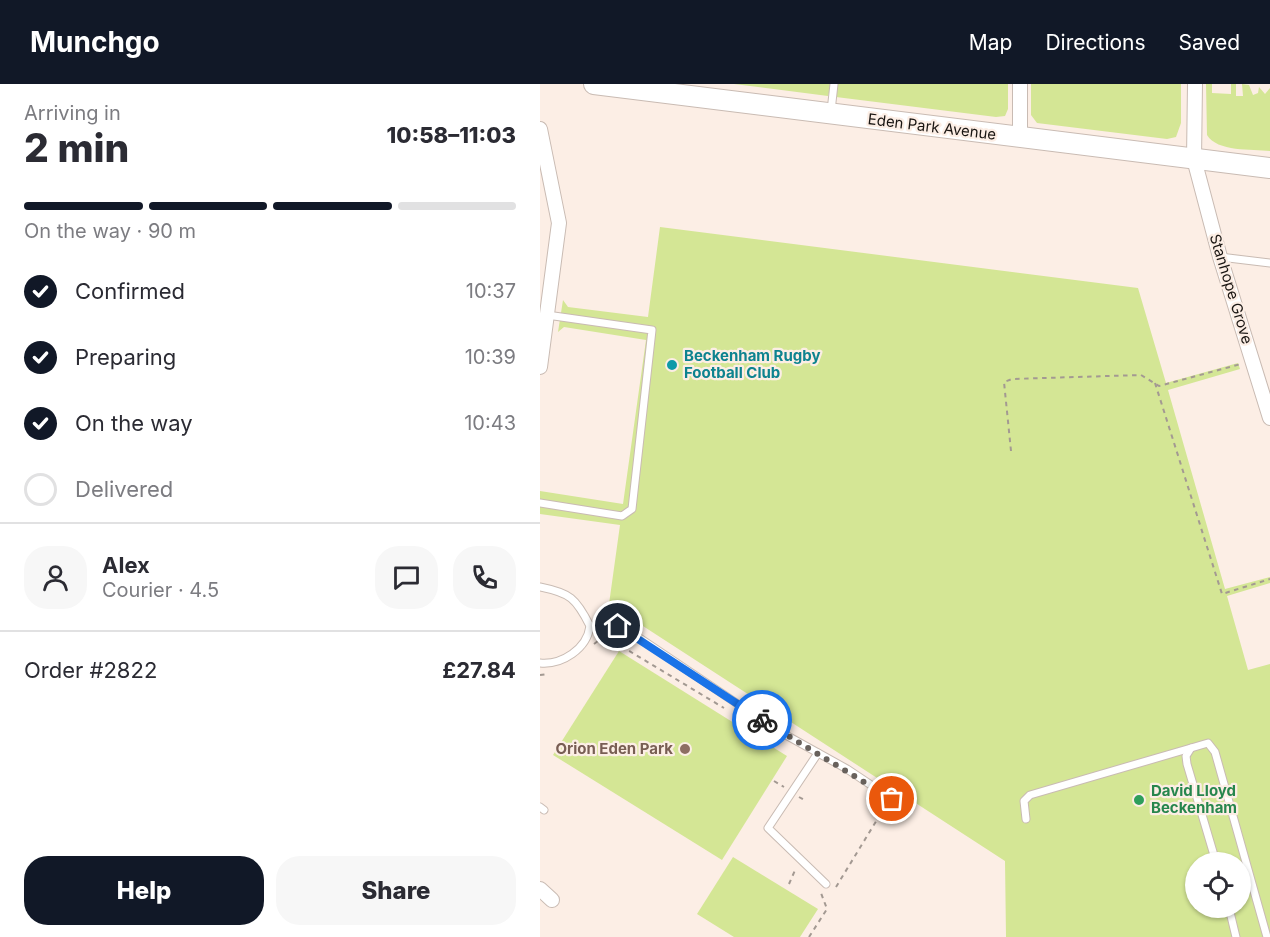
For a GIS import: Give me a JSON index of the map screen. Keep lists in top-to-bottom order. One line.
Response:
{"streets":{"street":["Eden Park Avenue","Stanhope Grove"]},"crossings":[["Eden Park Avenue","Stanhope Grove"]],"places":["Beckenham Rugby Football Club","Orion Eden Park","David Lloyd Beckenham"],"page":{"header":"Munchgo","nav":["Map","Directions","Saved"],"heading":["2 min","Arriving in","10:58–11:03"],"panel":["Alex","Courier · 4.5","Order #2822","£27.84"],"bar":"On the way · 90 m","list":[["Confirmed","10:37"],["Preparing","10:39"],["On the way","10:43"],"Delivered"],"buttons":["Help","Share"]}}
